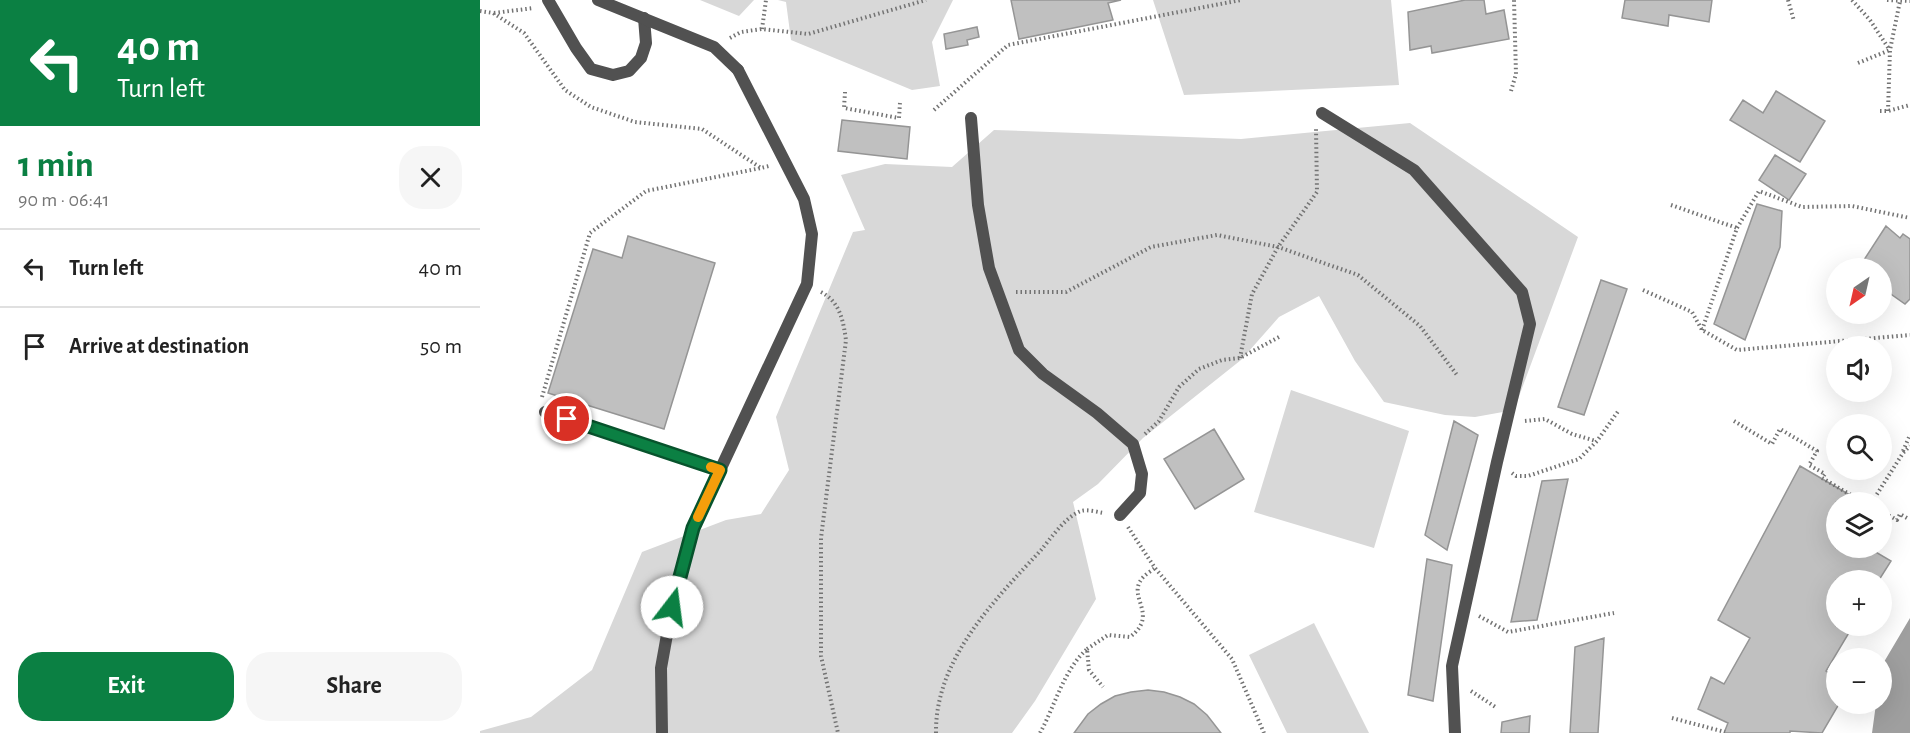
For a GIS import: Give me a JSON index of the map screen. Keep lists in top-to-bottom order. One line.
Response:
{"north":"bottom left","page":{"turn":["40 m","Turn left"],"heading":["1 min","90 m · 06:41"],"list":[{"name":"Turn left","value":"40 m"},{"name":"Arrive at destination","value":"50 m"}],"map_buttons":["+","−"],"buttons":["Exit","Share"]}}
